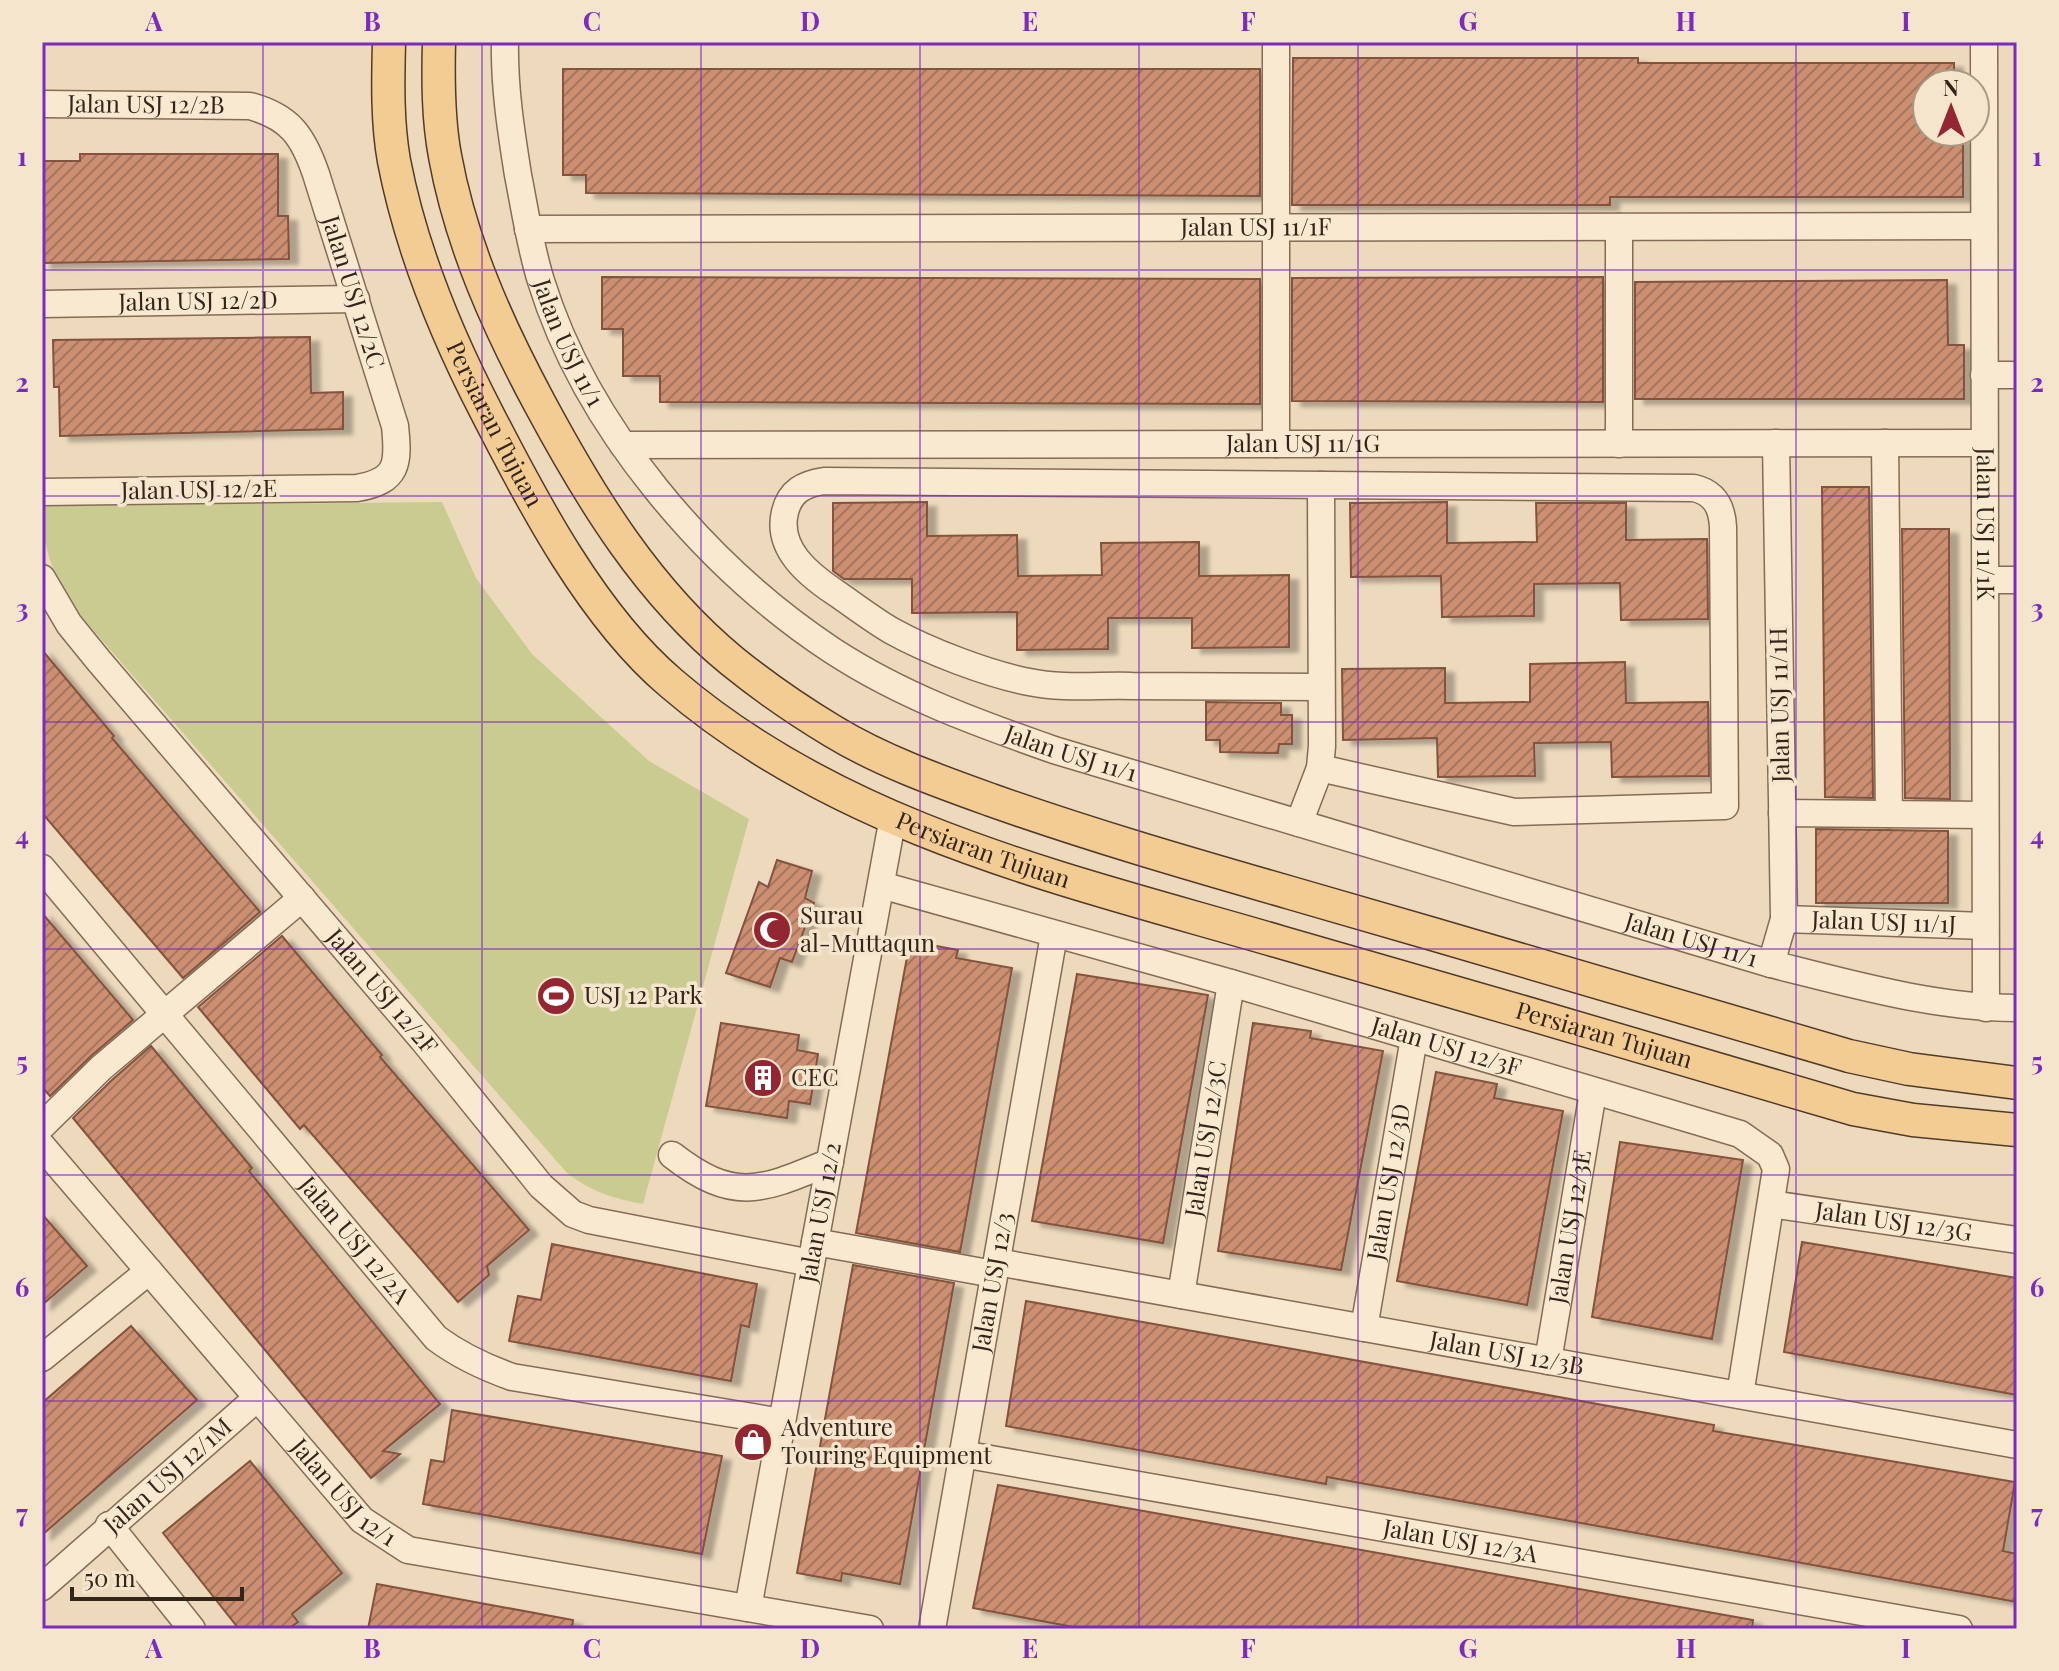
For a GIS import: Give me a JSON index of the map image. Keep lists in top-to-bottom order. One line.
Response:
{"streets":{"main road":["Persiaran Tujuan"],"street":["Jalan USJ 12/2B","Jalan USJ 11/1F","Jalan USJ 12/2C","Jalan USJ 12/2D","Jalan USJ 11/1","Jalan USJ 11/1G","Jalan USJ 12/2E","Jalan USJ 11/1K","Jalan USJ 11/1H","Jalan USJ 11/1J","Jalan USJ 12/2F","Jalan USJ 12/3F","Jalan USJ 12/3C","Jalan USJ 12/3D","Jalan USJ 12/2","Jalan USJ 12/3G","Jalan USJ 12/3E","Jalan USJ 12/2A","Jalan USJ 12/3","Jalan USJ 12/3B","Jalan USJ 12/1M","Jalan USJ 12/1","Jalan USJ 12/3A"]},"crossings":[["Jalan USJ 12/2B","Jalan USJ 12/2C"],["Jalan USJ 11/1F","Jalan USJ 11/1"],["Jalan USJ 11/1F","Jalan USJ 11/1K"],["Jalan USJ 12/2C","Jalan USJ 12/2D"],["Jalan USJ 12/2C","Jalan USJ 12/2E"],["Jalan USJ 11/1","Jalan USJ 11/1G"],["Jalan USJ 11/1","Jalan USJ 11/1K"],["Jalan USJ 11/1","Jalan USJ 11/1H"],["Persiaran Tujuan","Jalan USJ 12/2"],["Jalan USJ 11/1G","Jalan USJ 11/1K"],["Jalan USJ 11/1G","Jalan USJ 11/1H"],["Jalan USJ 11/1K","Jalan USJ 11/1J"],["Jalan USJ 11/1H","Jalan USJ 11/1J"],["Jalan USJ 12/2F","Jalan USJ 12/2"],["Jalan USJ 12/2F","Jalan USJ 12/3"],["Jalan USJ 12/2F","Jalan USJ 12/3B"],["Jalan USJ 12/3F","Jalan USJ 12/3C"],["Jalan USJ 12/3F","Jalan USJ 12/3D"],["Jalan USJ 12/3F","Jalan USJ 12/2"],["Jalan USJ 12/3F","Jalan USJ 12/3G"],["Jalan USJ 12/3F","Jalan USJ 12/3E"],["Jalan USJ 12/3F","Jalan USJ 12/3"],["Jalan USJ 12/3F","Jalan USJ 12/3B"],["Jalan USJ 12/3C","Jalan USJ 12/3B"],["Jalan USJ 12/3D","Jalan USJ 12/3B"],["Jalan USJ 12/2","Jalan USJ 12/2A"],["Jalan USJ 12/2","Jalan USJ 12/1"],["Jalan USJ 12/3E","Jalan USJ 12/3B"],["Jalan USJ 12/3","Jalan USJ 12/3B"],["Jalan USJ 12/3","Jalan USJ 12/3A"],["Jalan USJ 12/1M","Jalan USJ 12/1"]],"places":{"mosque":["Surau al-Muttaqun"],"sports":["USJ 12 Park"],"building":["CEC"],"shop":["Adventure Touring Equipment"]},"scale_bar":"50 m","north":"top","grid":{"columns":["A","B","C","D","E","F","G","H","I"],"rows":["1","2","3","4","5","6","7"]}}
